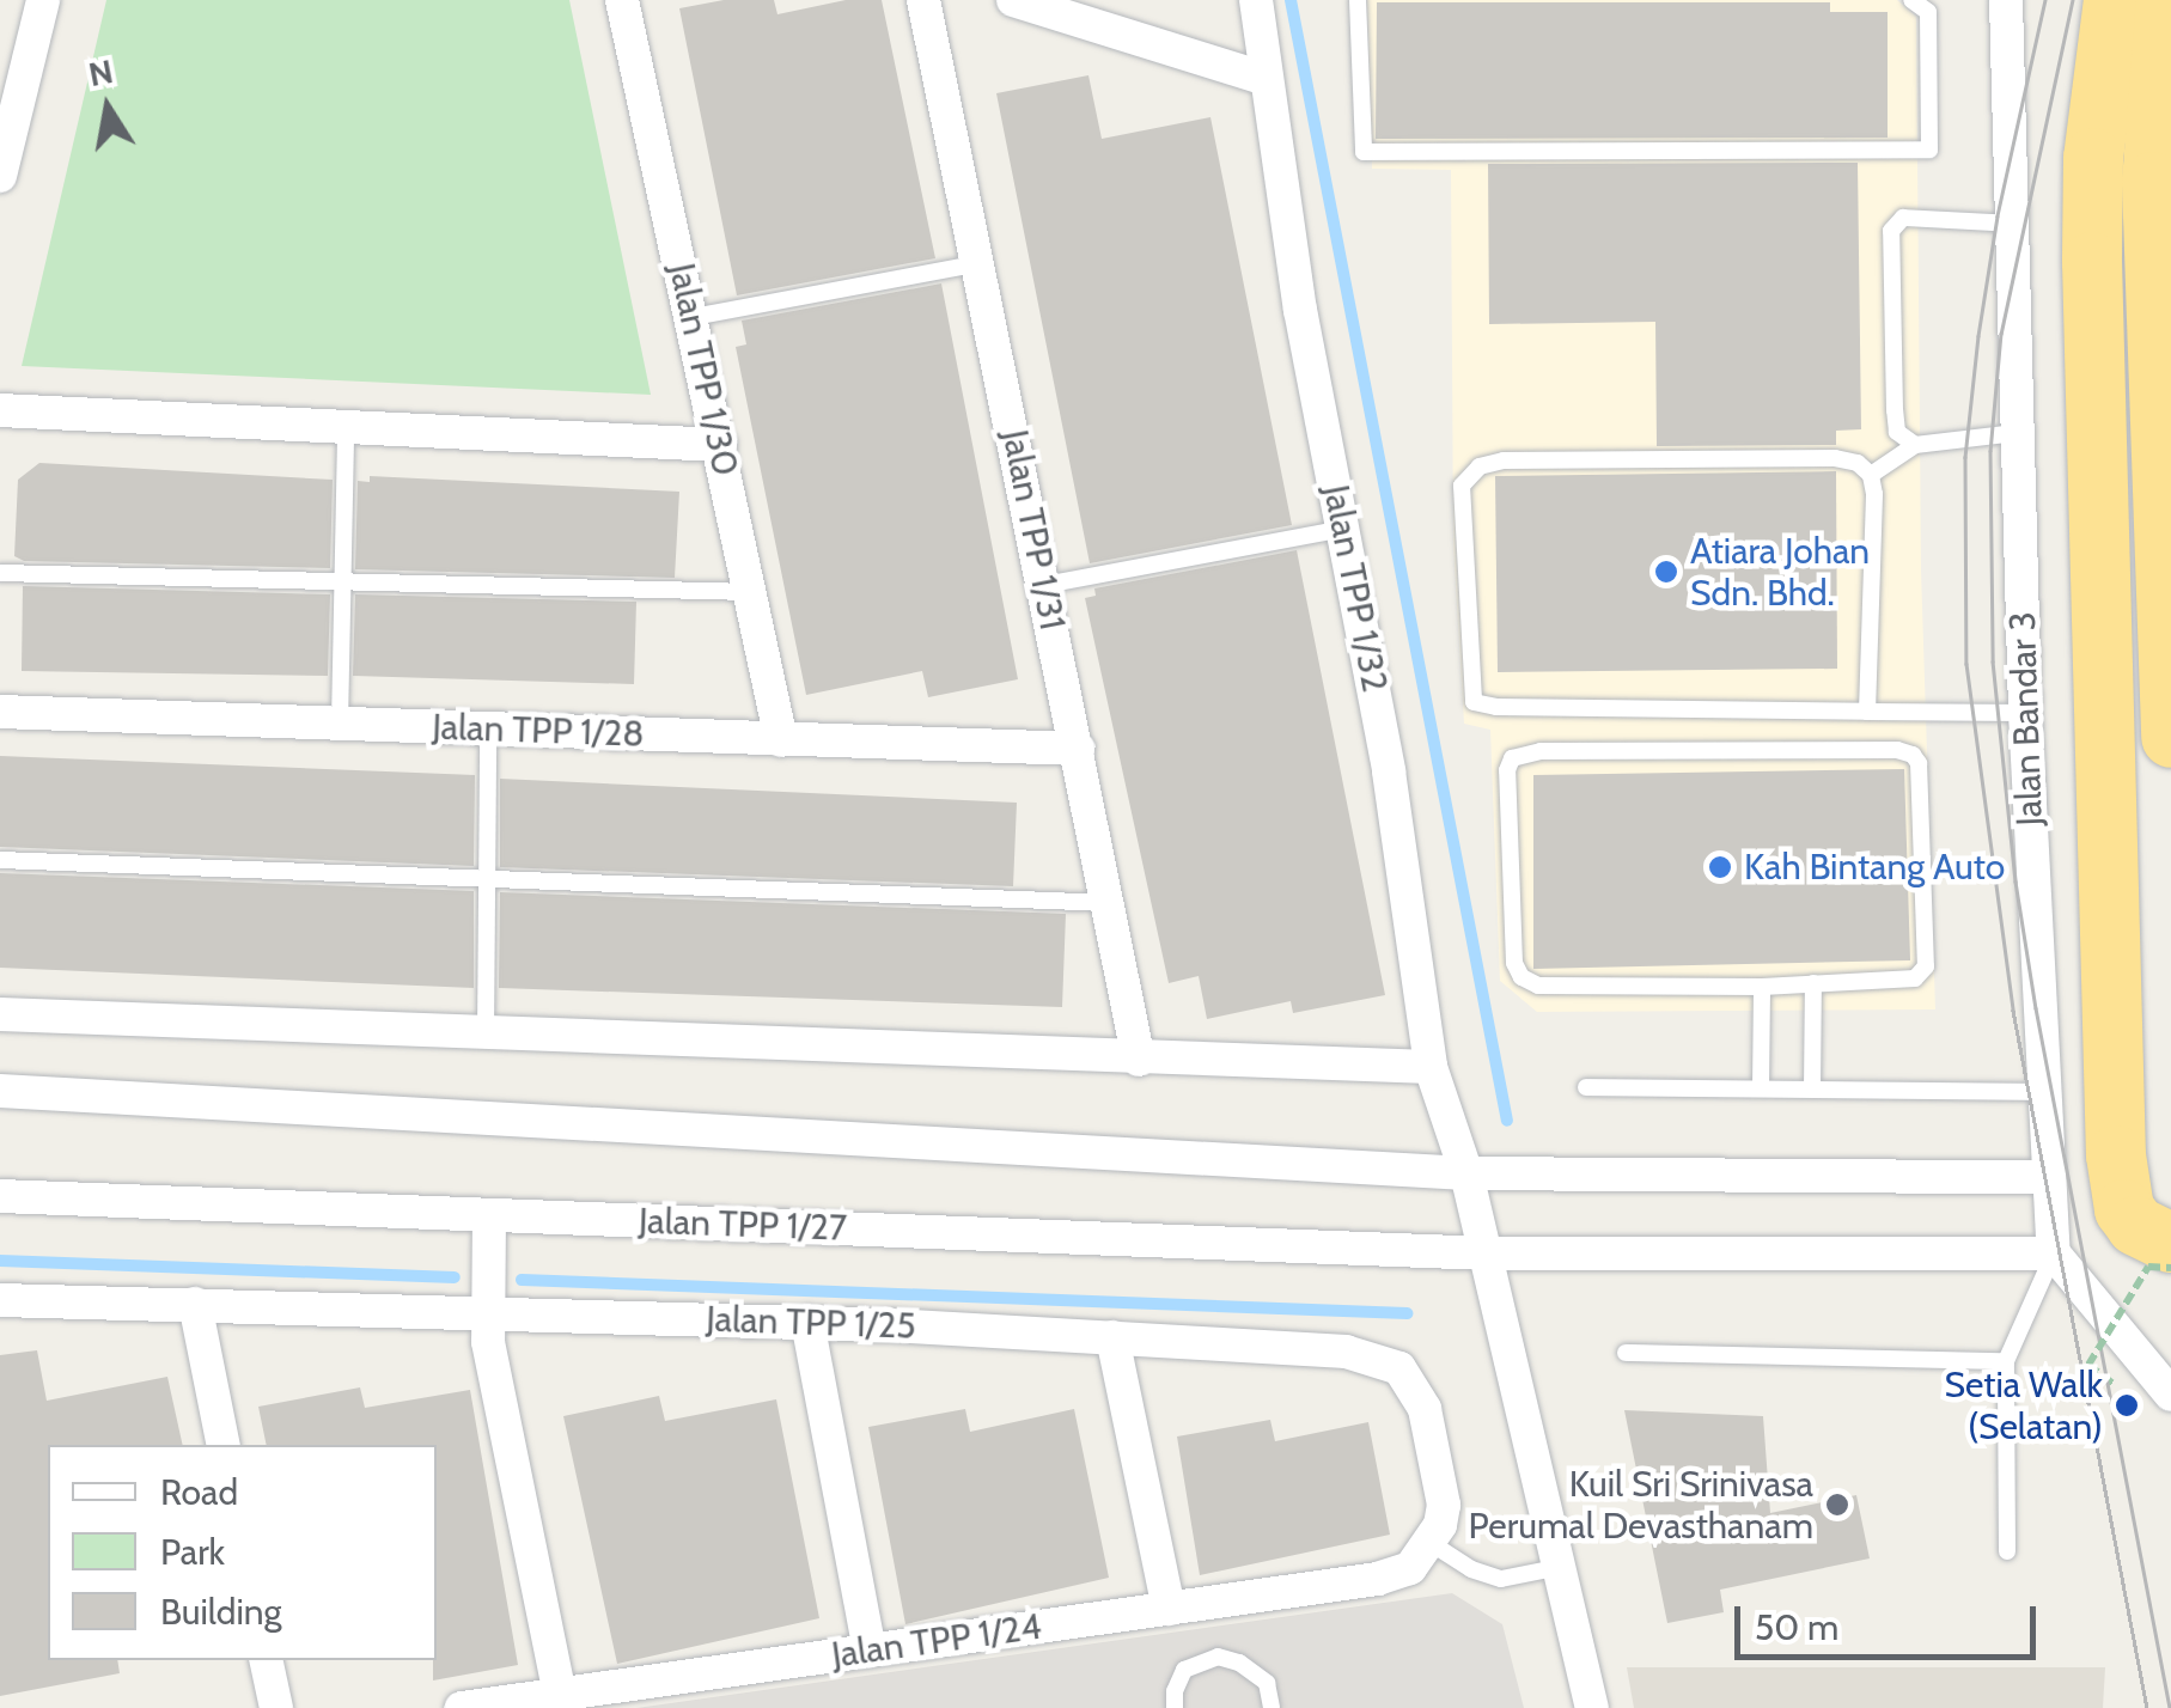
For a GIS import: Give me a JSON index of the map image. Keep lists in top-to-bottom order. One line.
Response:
{"streets":{"street":["Jalan TPP 1/30","Jalan TPP 1/31","Jalan TPP 1/32","Jalan Bandar 3","Jalan TPP 1/28","Jalan TPP 1/27","Jalan TPP 1/25","Jalan TPP 1/24"]},"crossings":[["Jalan TPP 1/30","Jalan TPP 1/28"],["Jalan TPP 1/31","Jalan TPP 1/28"],["Jalan TPP 1/32","Jalan TPP 1/27"],["Jalan Bandar 3","Jalan TPP 1/27"],["Jalan TPP 1/25","Jalan TPP 1/24"]],"places":["Atiara Johan Sdn. Bhd.","Kah Bintang Auto","Setia Walk (Selatan)","Kuil Sri Srinivasa Perumal Devasthanam"],"legend":["Road","Park","Building"],"scale_bar":"50 m","north":"top"}
